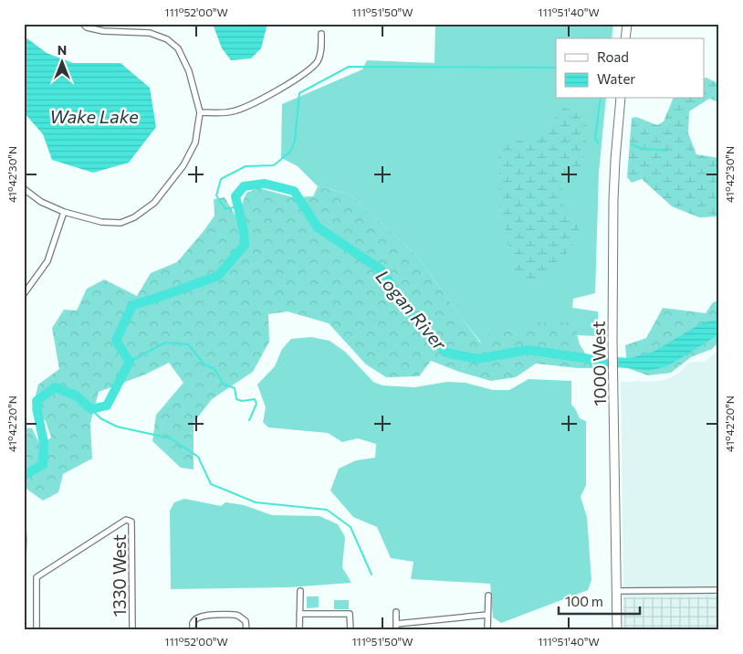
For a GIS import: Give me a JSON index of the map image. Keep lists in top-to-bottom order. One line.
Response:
{"streets":{"main road":["1000 West"],"street":["1330 West"]},"water":["Wake Lake","Logan River"],"legend":["Road","Water"],"scale_bar":"100 m","north":"top","coordinates":["111°52'00\"W","111°51'50\"W","111°51'40\"W","41°42'30\"N","41°42'20\"N"]}
